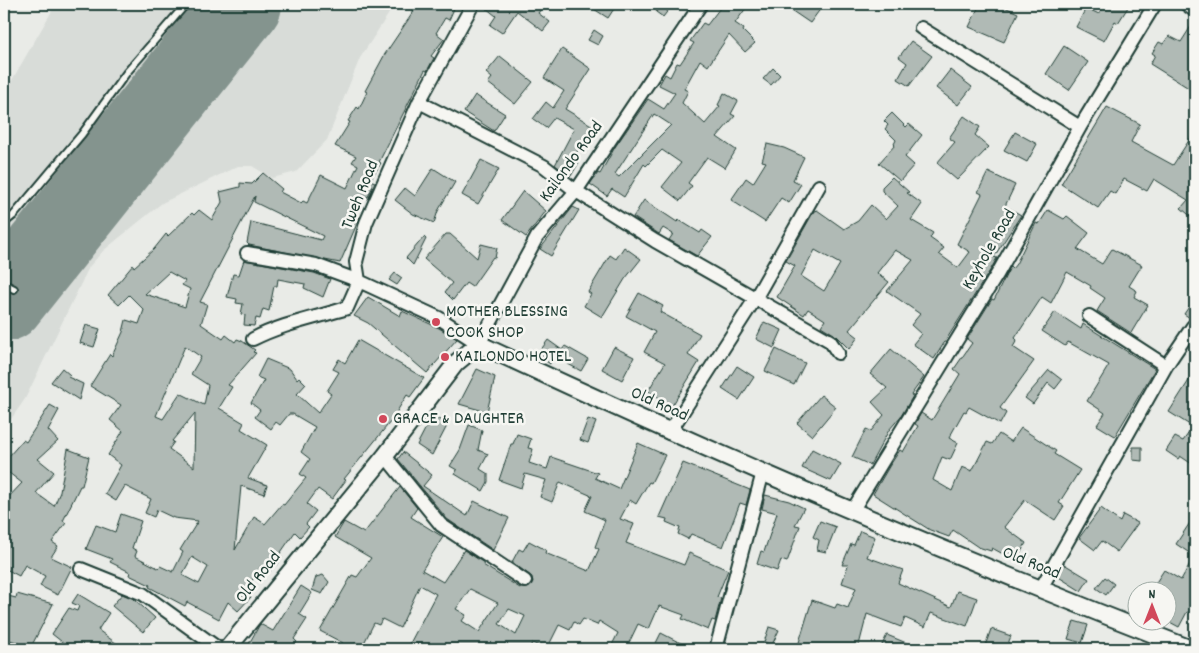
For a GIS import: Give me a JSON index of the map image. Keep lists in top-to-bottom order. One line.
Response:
{"streets":{"street":["Kailondo Road","Tweh Road","Keyhole Road","Old Road"]},"crossings":[["Kailondo Road","Old Road"],["Keyhole Road","Old Road"]],"places":["MOTHER BLESSING COOK SHOP","KAILONDO HOTEL","GRACE & DAUGHTER"],"north":"top"}
